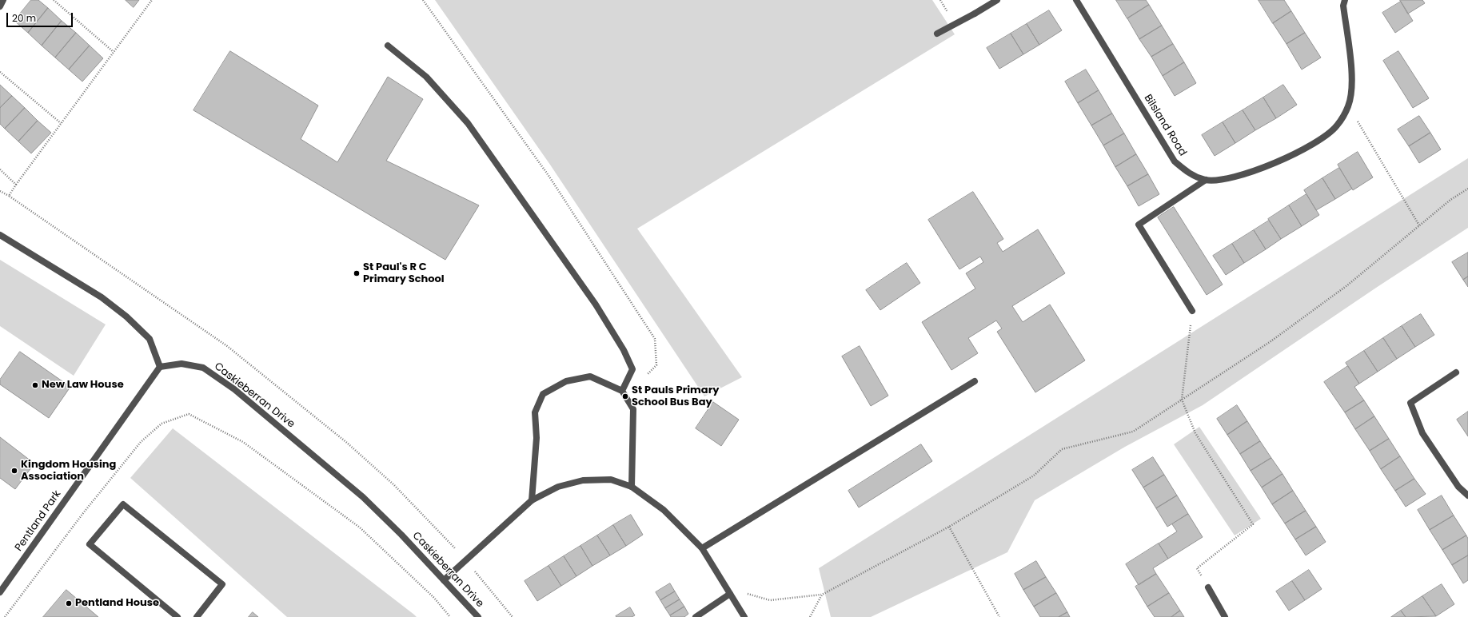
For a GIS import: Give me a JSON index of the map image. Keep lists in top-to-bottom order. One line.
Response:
{"streets":{"street":["Bilsland Road","Caskieberran Drive","Pentland Park"]},"crossings":[["Caskieberran Drive","Pentland Park"]],"places":["St Paul's R C Primary School","New Law House","St Pauls Primary School Bus Bay","Kingdom Housing Association","Pentland House"],"scale_bar":"20 m"}
